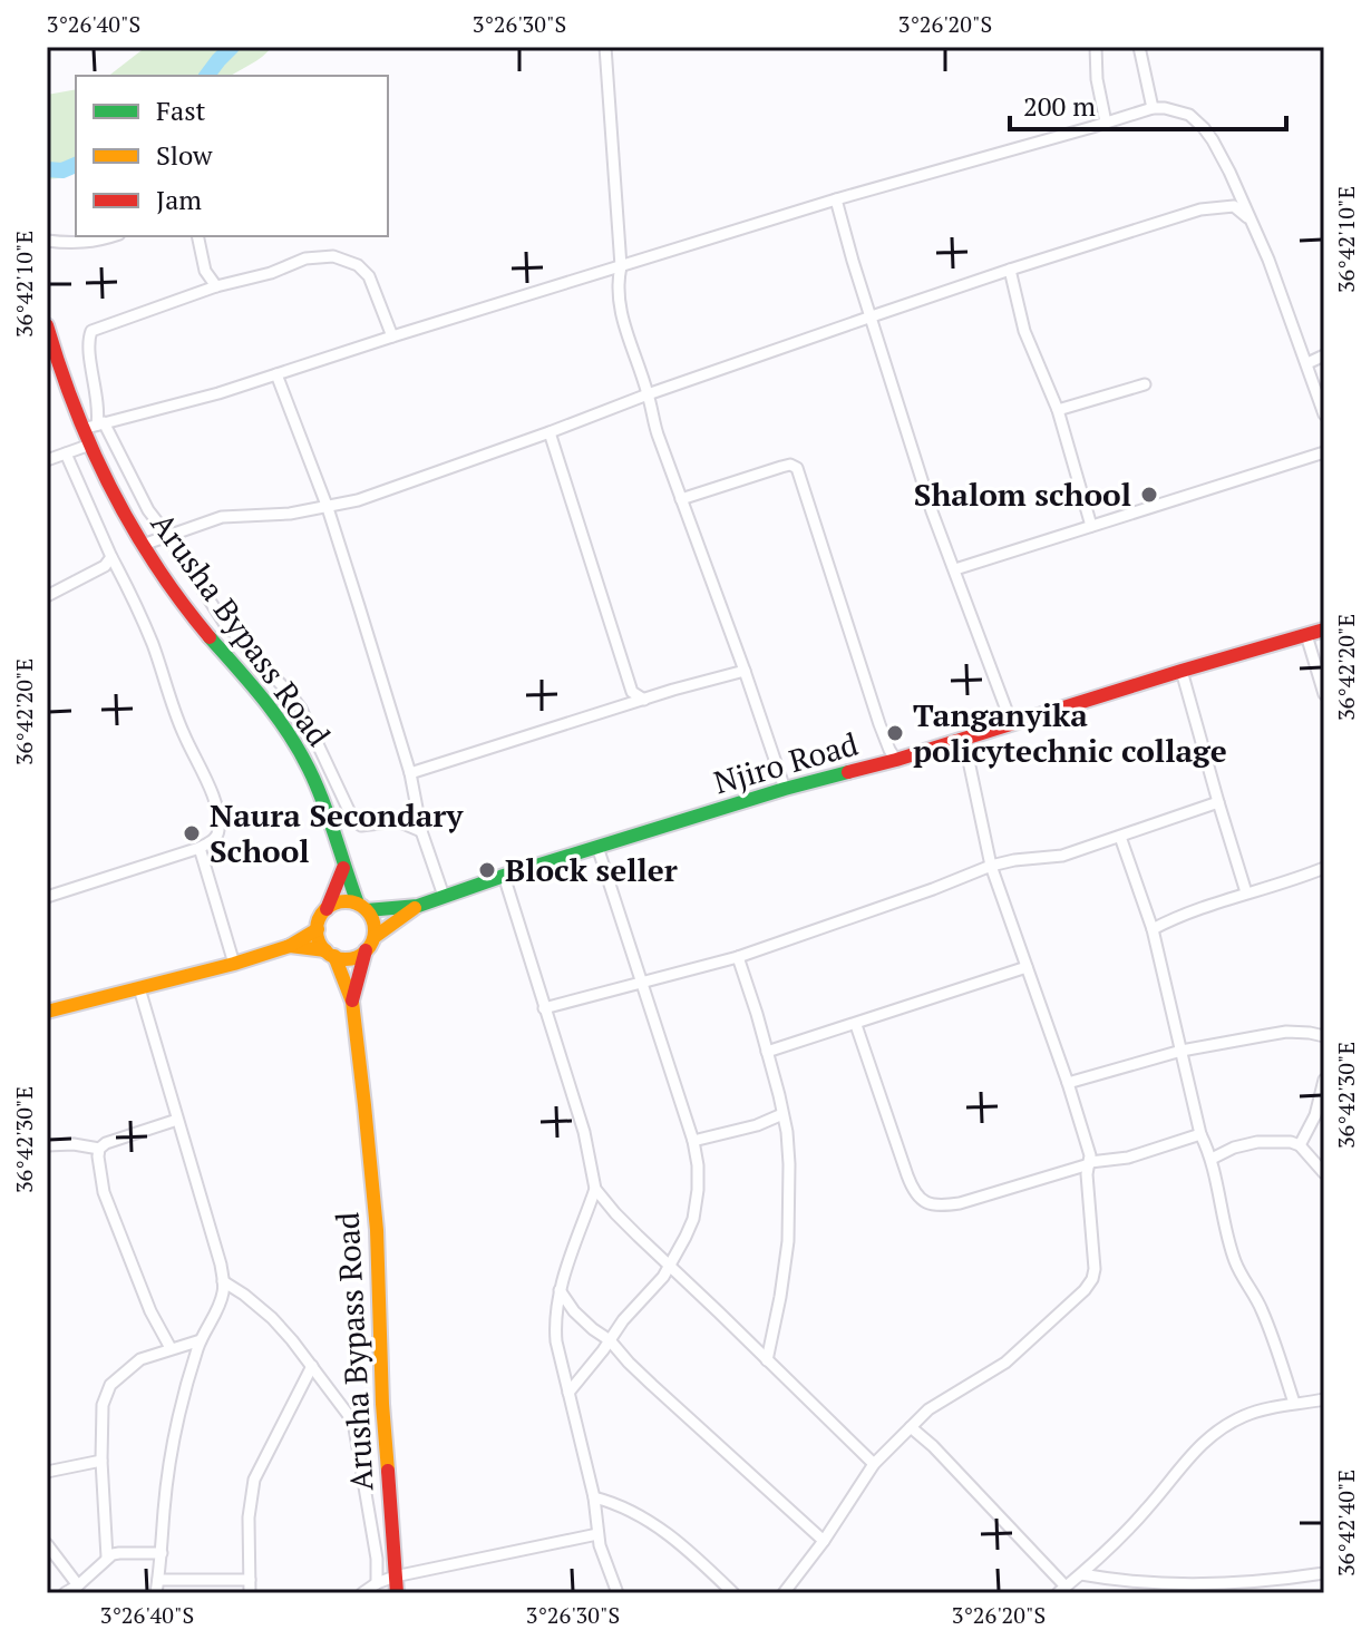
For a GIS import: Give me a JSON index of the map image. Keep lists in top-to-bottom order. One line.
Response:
{"streets":{"main road":["Arusha Bypass Road","Njiro Road"]},"crossings":[["Arusha Bypass Road","Njiro Road"]],"places":["Shalom school","Tanganyika policytechnic collage","Naura Secondary School","Block seller"],"legend":["Fast","Slow","Jam"],"scale_bar":"200 m","coordinates":["3°26'40\"S","3°26'30\"S","3°26'20\"S","36°42'10\"E","36°42'20\"E","36°42'30\"E","36°42'40\"E"]}
